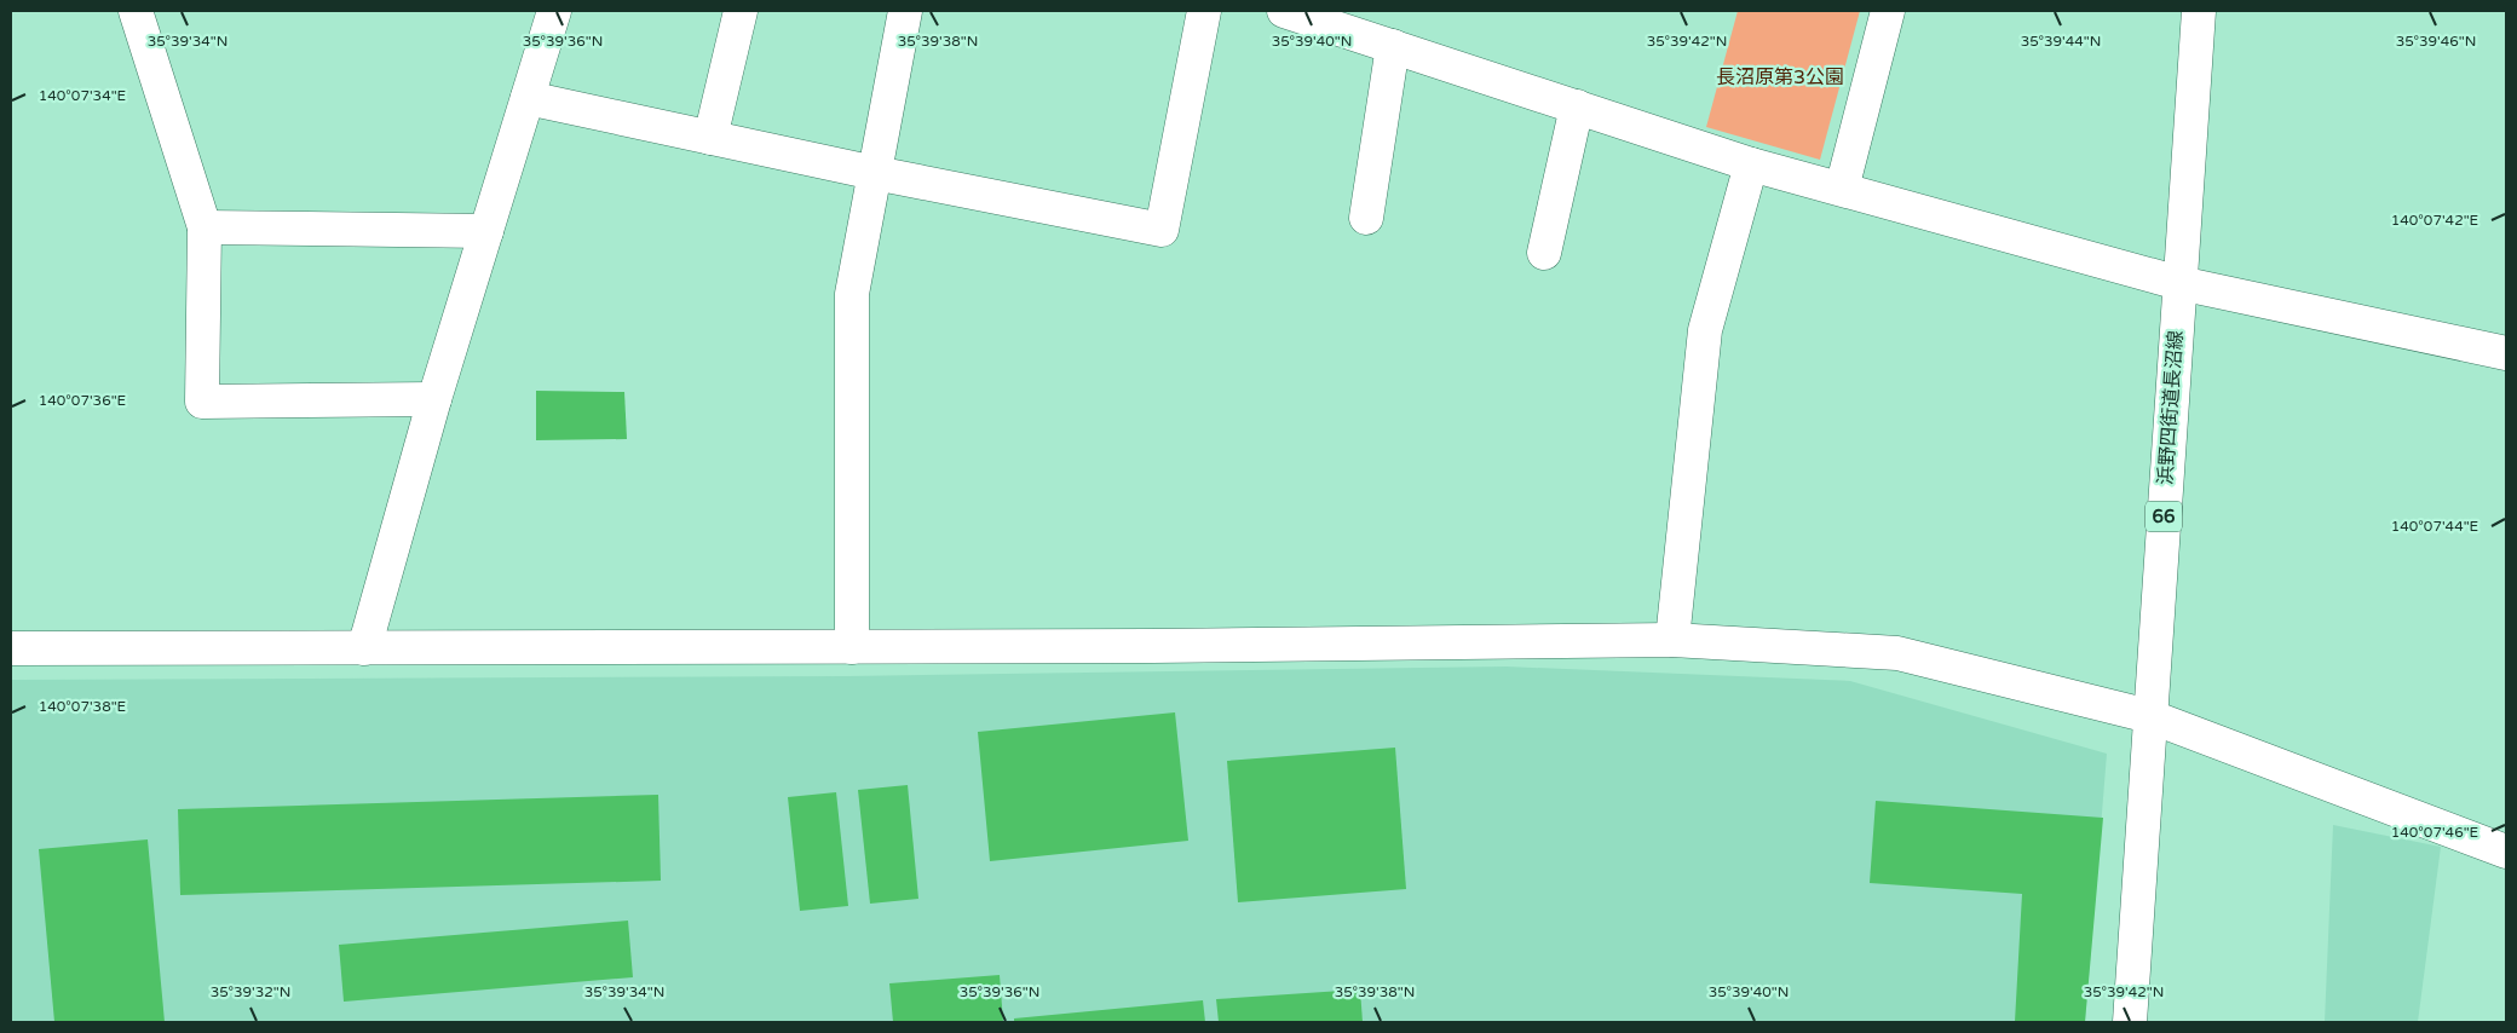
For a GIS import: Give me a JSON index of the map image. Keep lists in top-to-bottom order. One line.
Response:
{"streets":{"street":["浜野四街道長沼線","66"]},"parks":["長沼原第3公園"],"coordinates":["35°39'34\"N","35°39'36\"N","35°39'38\"N","35°39'40\"N","35°39'42\"N","35°39'44\"N","35°39'46\"N","140°07'34\"E","140°07'42\"E","140°07'36\"E","140°07'44\"E","140°07'38\"E","140°07'46\"E","35°39'32\"N"]}
